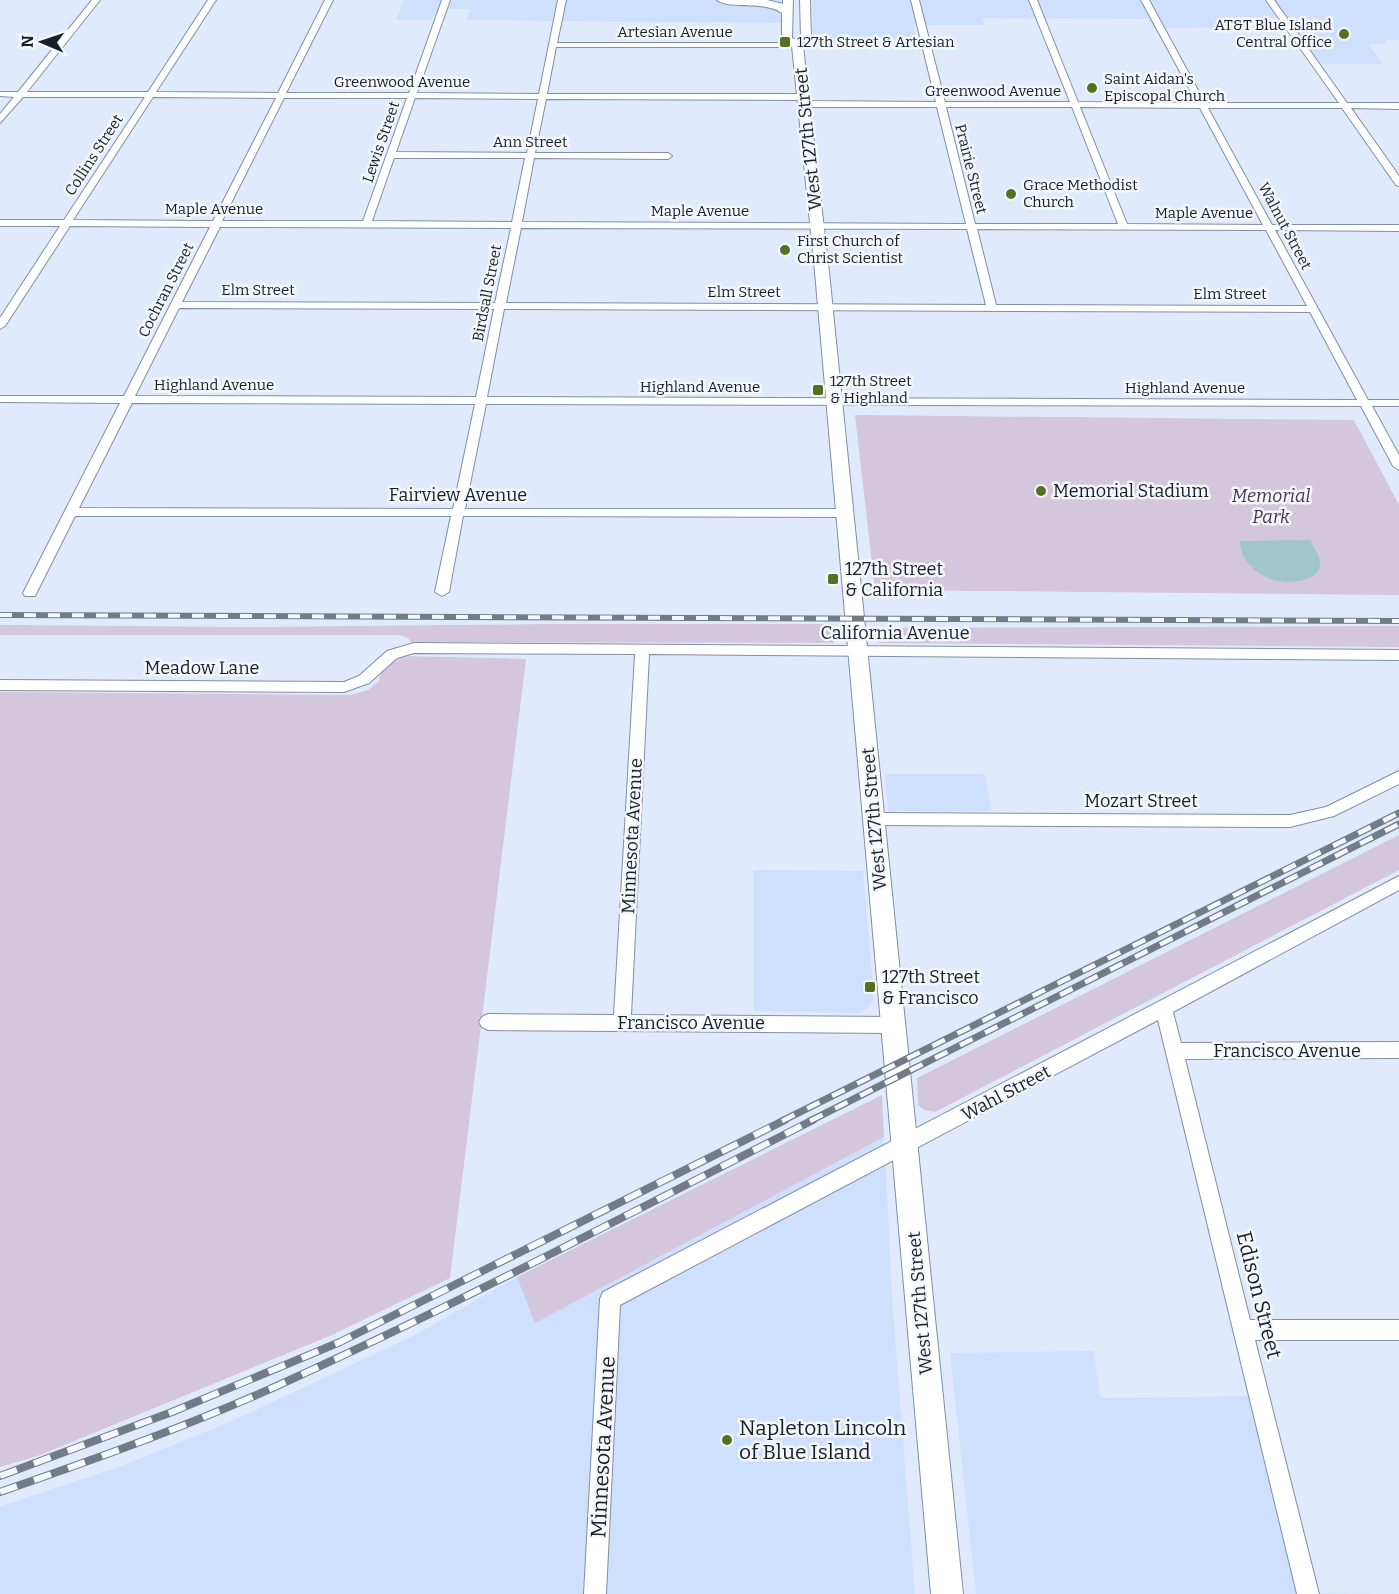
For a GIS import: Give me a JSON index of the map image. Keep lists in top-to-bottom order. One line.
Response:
{"streets":{"main road":["West 127th Street"],"street":["Artesian Avenue","Greenwood Avenue","Lewis Street","Ann Street","Collins Street","Prairie Street","Maple Avenue","Walnut Street","Cochran Street","Elm Street","Birdsall Street","Highland Avenue","Fairview Avenue","California Avenue","Meadow Lane","Mozart Street","Minnesota Avenue","Francisco Avenue","Wahl Street","Edison Street"]},"crossings":[["Artesian Avenue","West 127th Street"],["Artesian Avenue","Birdsall Street"],["Greenwood Avenue","West 127th Street"],["Greenwood Avenue","Lewis Street"],["Greenwood Avenue","Collins Street"],["Greenwood Avenue","Prairie Street"],["Greenwood Avenue","Walnut Street"],["Greenwood Avenue","Cochran Street"],["Greenwood Avenue","Birdsall Street"],["West 127th Street","Maple Avenue"],["West 127th Street","Elm Street"],["West 127th Street","Highland Avenue"],["West 127th Street","Fairview Avenue"],["West 127th Street","California Avenue"],["West 127th Street","Mozart Street"],["West 127th Street","Francisco Avenue"],["West 127th Street","Wahl Street"],["Lewis Street","Ann Street"],["Lewis Street","Maple Avenue"],["Ann Street","Birdsall Street"],["Collins Street","Maple Avenue"],["Prairie Street","Maple Avenue"],["Prairie Street","Elm Street"],["Maple Avenue","Walnut Street"],["Maple Avenue","Cochran Street"],["Maple Avenue","Birdsall Street"],["Walnut Street","Elm Street"],["Walnut Street","Highland Avenue"],["Cochran Street","Elm Street"],["Cochran Street","Highland Avenue"],["Cochran Street","Fairview Avenue"],["Elm Street","Birdsall Street"],["Birdsall Street","Highland Avenue"],["Birdsall Street","Fairview Avenue"],["California Avenue","Meadow Lane"],["California Avenue","Minnesota Avenue"],["Minnesota Avenue","Francisco Avenue"],["Minnesota Avenue","Wahl Street"],["Francisco Avenue","Edison Street"],["Wahl Street","Edison Street"]],"parks":["Memorial Park"],"places":{"other":["AT&T Blue Island Central Office","Saint Aidan's Episcopal Church","Grace Methodist Church","First Church of Christ Scientist","Memorial Stadium","Napleton Lincoln of Blue Island"],"transit":["127th Street & Artesian","127th Street & Highland","127th Street & California","127th Street & Francisco"]},"north":"left"}
